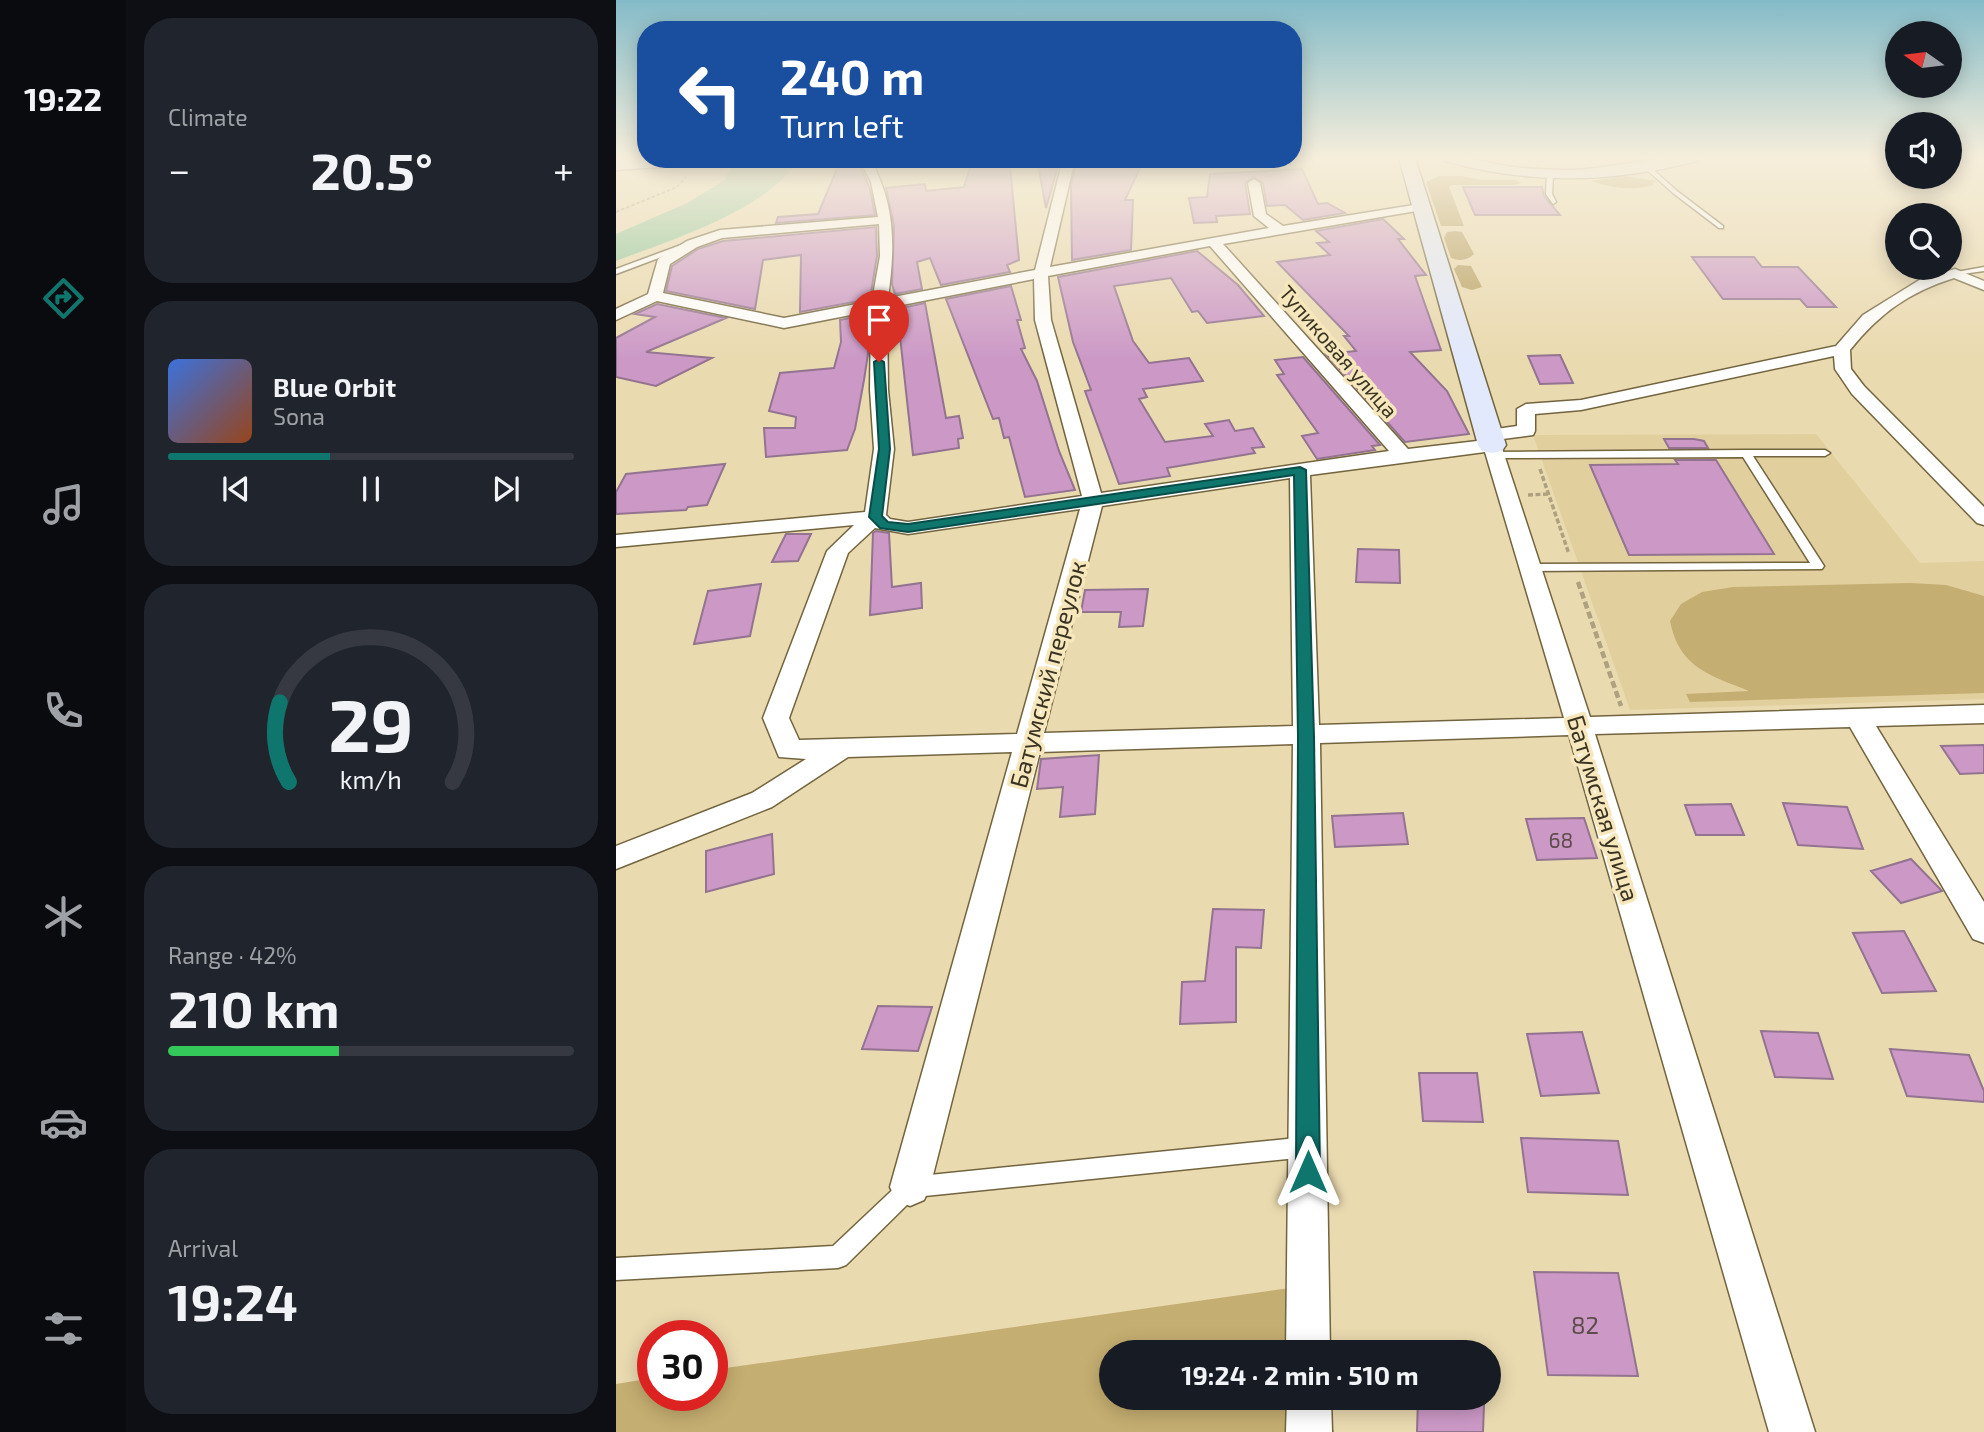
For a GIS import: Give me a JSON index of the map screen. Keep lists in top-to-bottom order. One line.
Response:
{"streets":{"street":["Тупиковая улица","Батумский переулок","Батумская улица"]},"house_numbers":["68","82"],"north":"left","page":{"tabs":"19:22","tile":["Climate",["Range · 42%","210 km"],["Arrival","19:24"]],"turn":["240 m","Turn left"],"heat":["−","20.5°","+"],"song":["Blue Orbit","Sona"],"limit":"30","trip":"19:24 · 2 min · 510 m","gauge":["29","km/h"]}}
